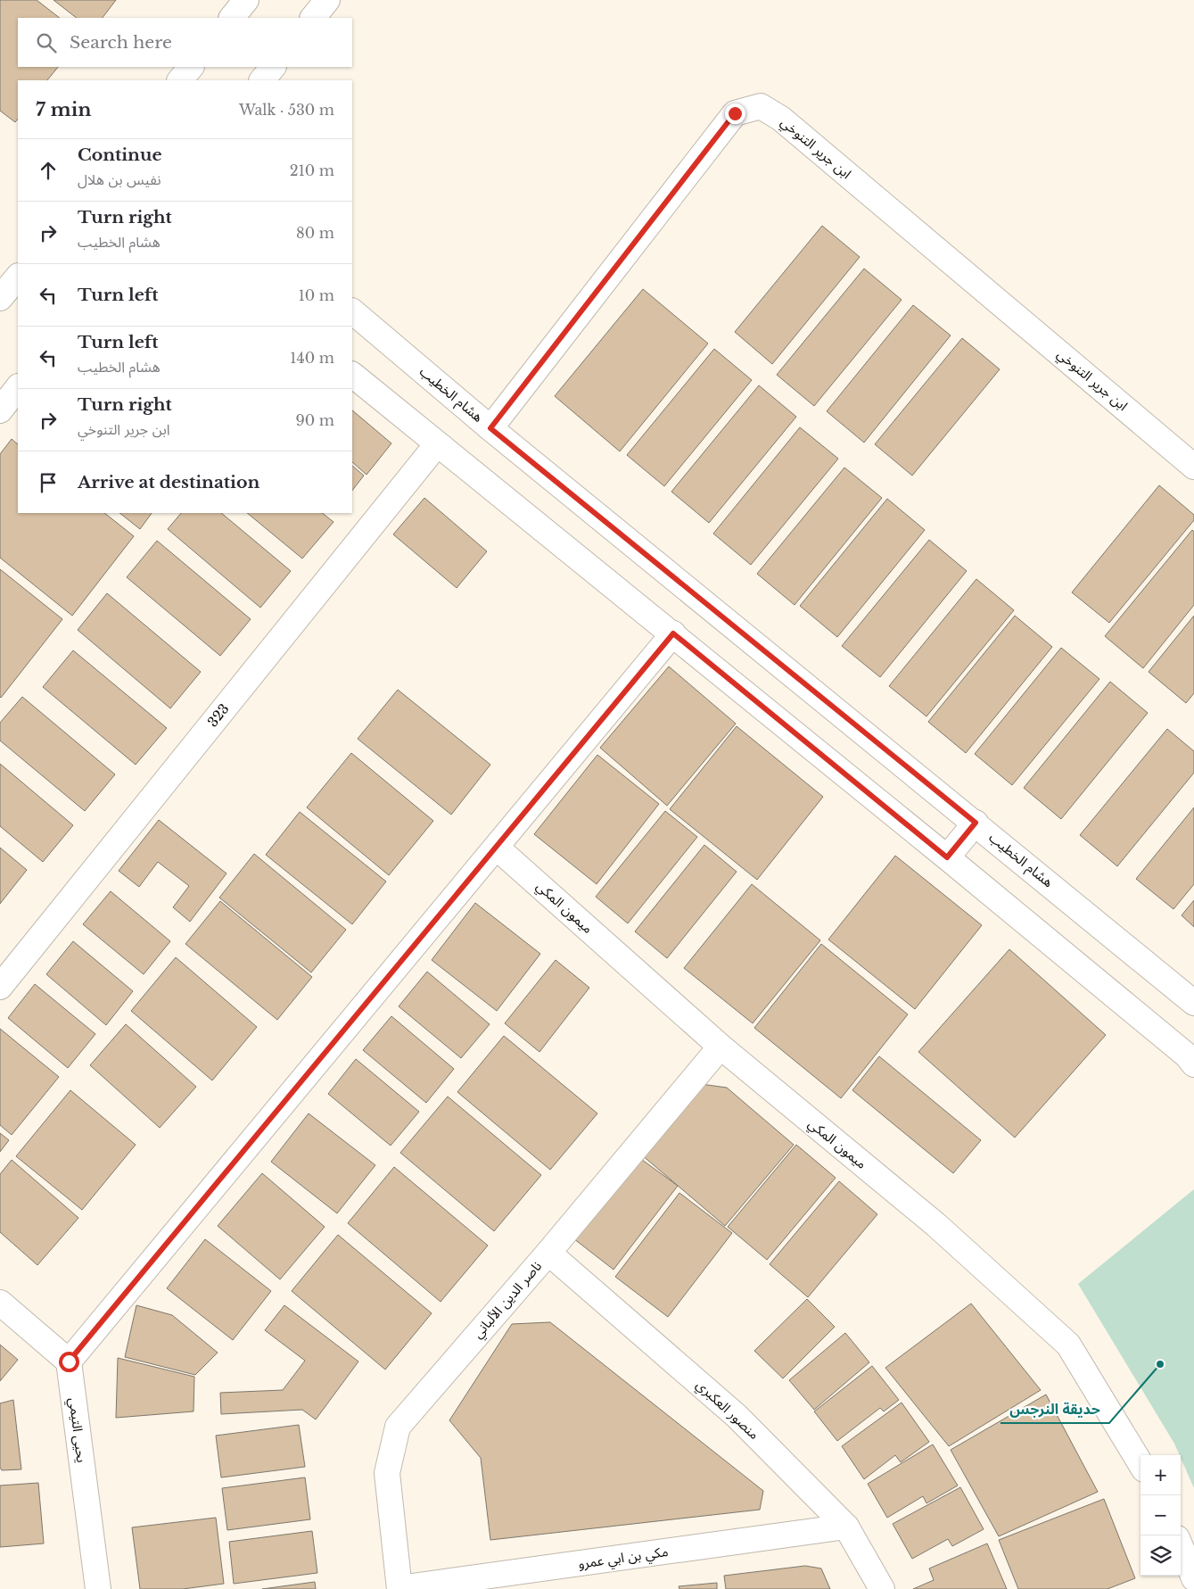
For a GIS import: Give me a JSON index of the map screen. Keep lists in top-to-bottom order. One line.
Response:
{"streets":{"street":["ابن جرير التنوخي","هشام الخطيب","323","ميمون المكي","ناصر الدين الألباني","منصور العكبري","يحيى التيمي","مكي بن ابي عمرو"]},"crossings":[["ابن جرير التنوخي","هشام الخطيب"],["ميمون المكي","ناصر الدين الألباني"],["ناصر الدين الألباني","منصور العكبري"],["ناصر الدين الألباني","مكي بن ابي عمرو"],["منصور العكبري","مكي بن ابي عمرو"]],"places":["حديقة النرجس"],"page":{"search":"Search here","heading":["7 min","Walk · 530 m"],"list":[["Continue","نفيس بن هلال","210 m"],["Turn right","هشام الخطيب","80 m"],["Turn left","10 m"],["Turn left","هشام الخطيب","140 m"],["Turn right","ابن جرير التنوخي","90 m"],"Arrive at destination"],"map_buttons":["+","−"]}}
